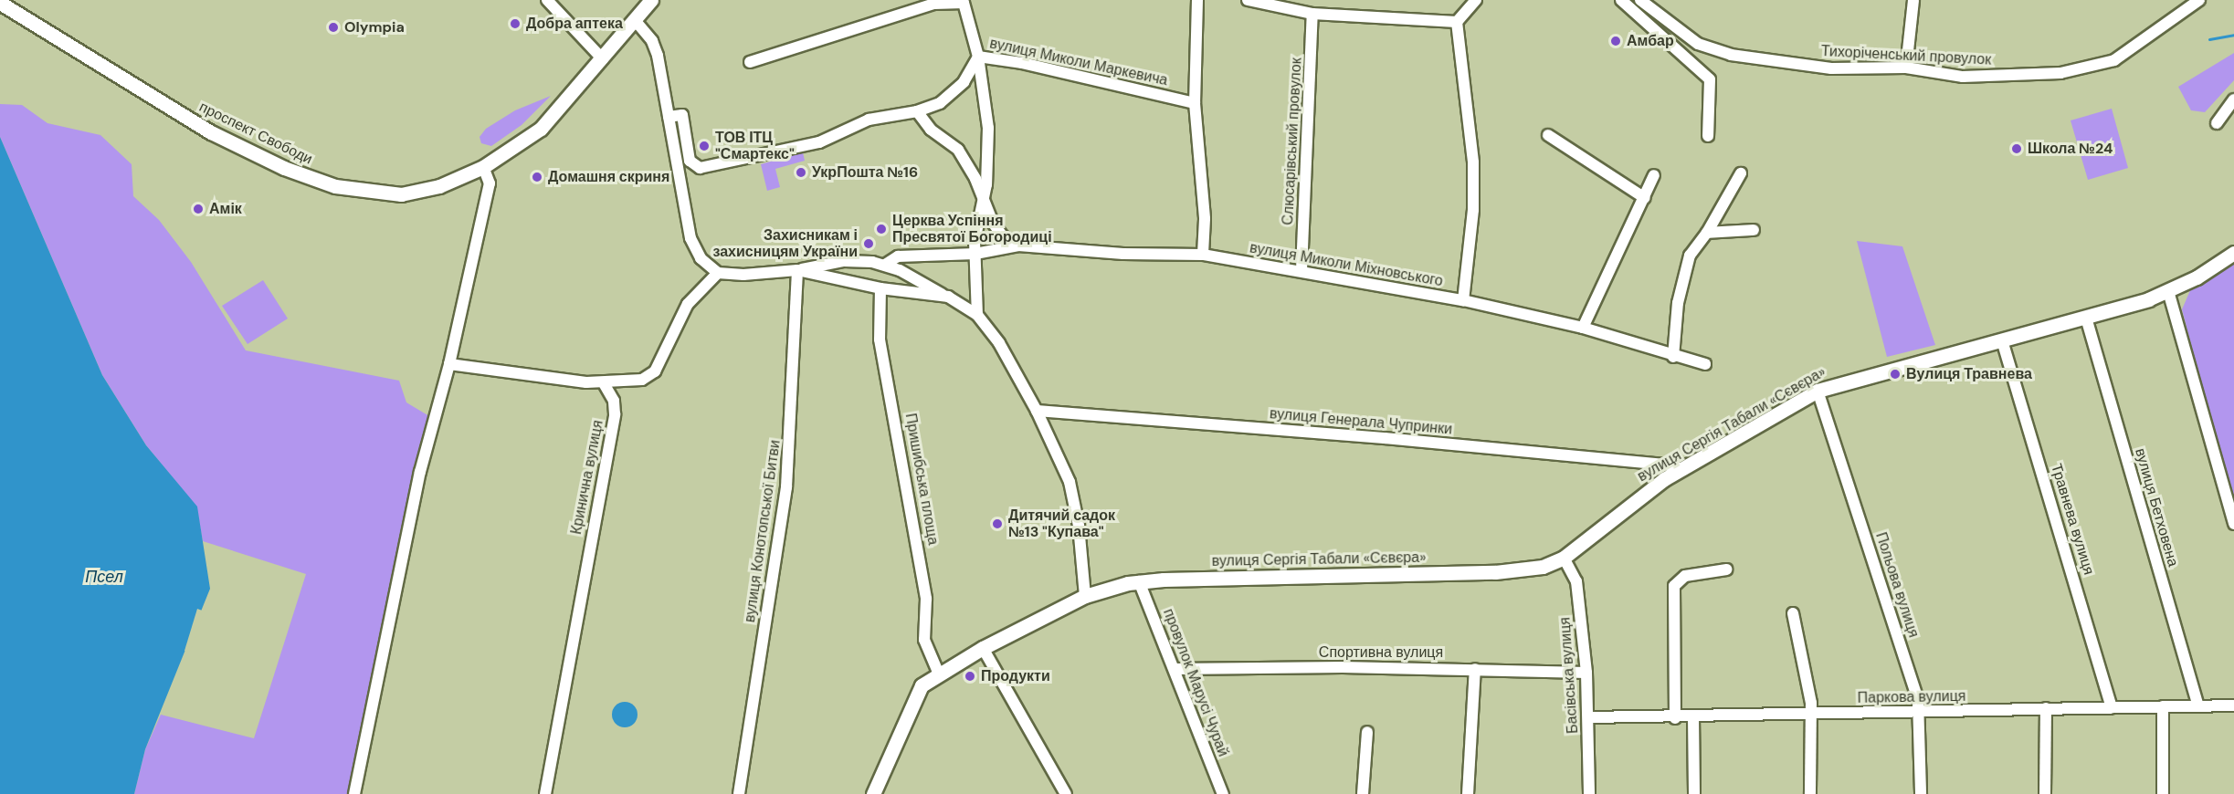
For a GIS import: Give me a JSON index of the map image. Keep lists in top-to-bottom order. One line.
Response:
{"streets":{"main road":["проспект Свободи","вулиця Сергія Табали «Сєвєра»"],"street":["Тихоріченський провулок","вулиця Миколи Маркевича","Слюсарівський провулок","вулиця Миколи Міхновського","вулиця Генерала Чупринки","Кринична вулиця","Пришибська площа","вулиця Бетховена","Травнева вулиця","вулиця Конотопської Битви","Польова вулиця","Спортивна вулиця","Басівська вулиця","провулок Марусі Чурай","Паркова вулиця"]},"crossings":[["Слюсарівський провулок","вулиця Миколи Міхновського"],["вулиця Генерала Чупринки","вулиця Сергія Табали «Сєвєра»"],["вулиця Сергія Табали «Сєвєра»","Пришибська площа"],["вулиця Сергія Табали «Сєвєра»","вулиця Бетховена"],["вулиця Сергія Табали «Сєвєра»","Травнева вулиця"],["вулиця Сергія Табали «Сєвєра»","Польова вулиця"],["вулиця Сергія Табали «Сєвєра»","Басівська вулиця"],["вулиця Сергія Табали «Сєвєра»","провулок Марусі Чурай"],["вулиця Бетховена","Паркова вулиця"],["Травнева вулиця","Паркова вулиця"],["Польова вулиця","Паркова вулиця"],["Спортивна вулиця","Басівська вулиця"],["Спортивна вулиця","провулок Марусі Чурай"],["Басівська вулиця","Паркова вулиця"]],"water":["Псел"],"places":["Добра аптека","Olympia","Амбар","ТОВ ІТЦ \"Смартекс\"","Школа №24","УкрПошта №16","Домашня скриня","Амік","Церква Успіння Пресвятої Богородиці","Захисникам і захисницям України","Вулиця Травнева","Дитячий садок №13 \"Купава\"","Продукти"]}
